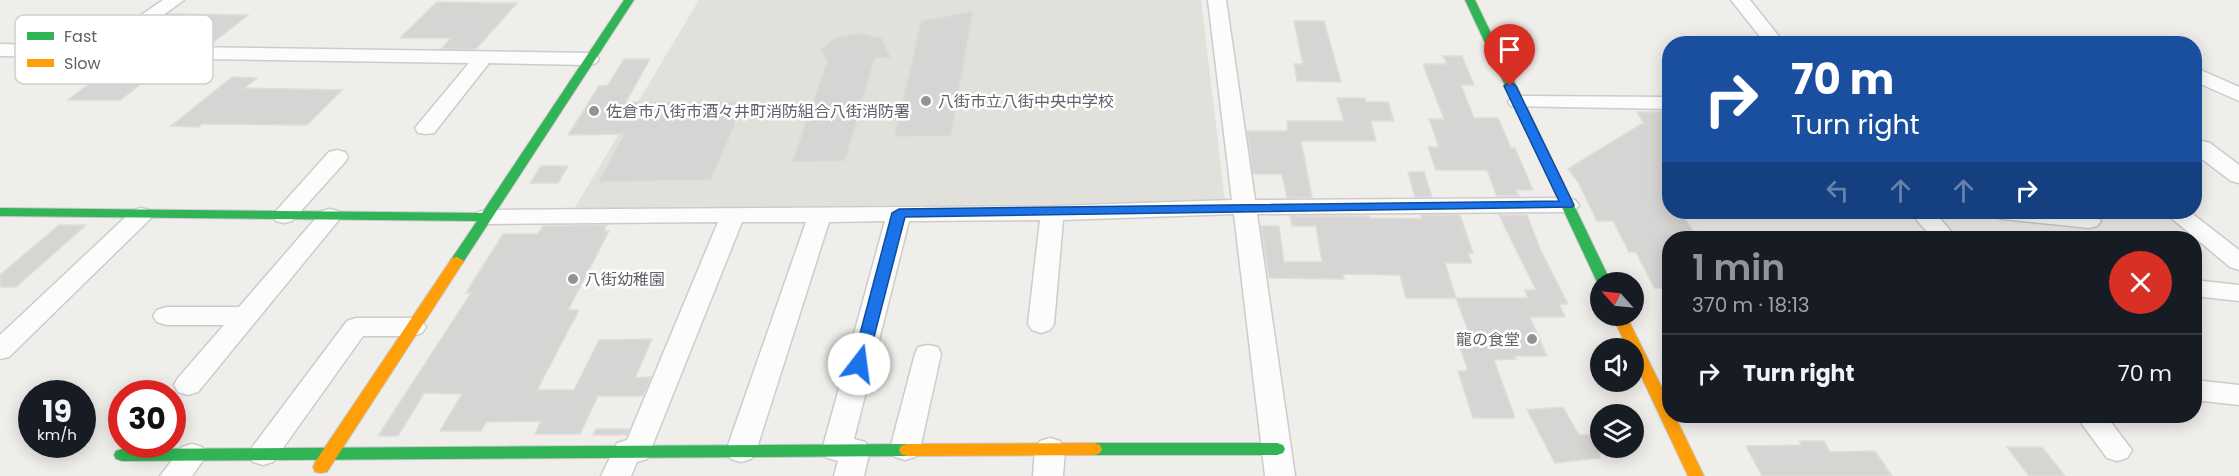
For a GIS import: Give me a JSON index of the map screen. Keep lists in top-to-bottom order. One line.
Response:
{"places":["八街市立八街中央中学校","佐倉市八街市酒々井町消防組合八街消防署","八街幼稚園","龍の食堂"],"legend":["Fast","Slow"],"north":"top left","page":{"turn":["70 m","Turn right"],"heading":["1 min","370 m · 18:13"],"list":[{"name":"Turn right","value":"70 m"}],"speed":"19 km/h","limit":"30"}}
